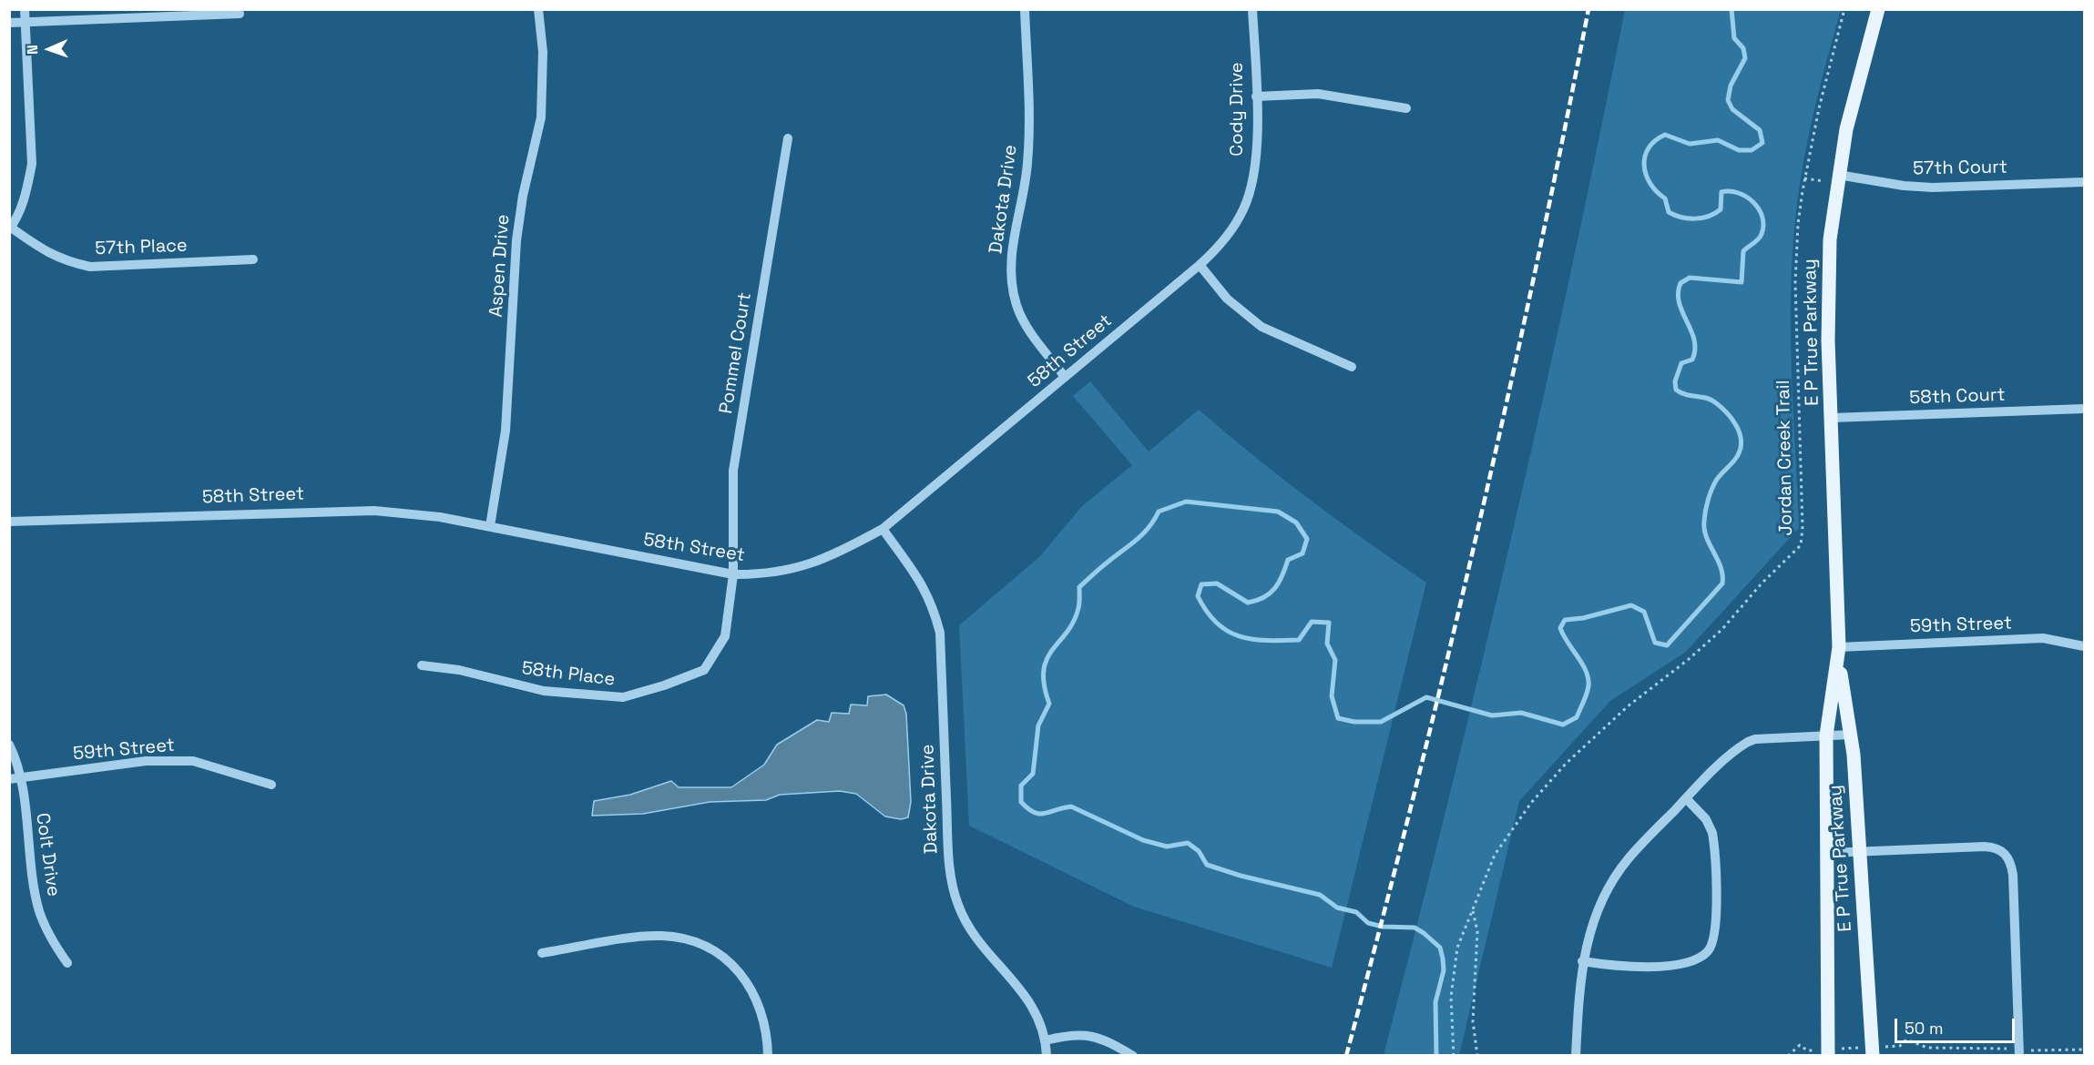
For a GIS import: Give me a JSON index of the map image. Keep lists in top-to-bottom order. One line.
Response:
{"streets":{"main road":["E P True Parkway"],"street":["Cody Drive","57th Court","Dakota Drive","57th Place","Aspen Drive","58th Street","Pommel Court","58th Court","59th Street","58th Place","Colt Drive"],"path":["Jordan Creek Trail"]},"crossings":[["Cody Drive","58th Street"],["57th Court","E P True Parkway"],["Dakota Drive","58th Street"],["Aspen Drive","58th Street"],["E P True Parkway","58th Court"],["E P True Parkway","59th Street"],["58th Street","Pommel Court"],["58th Street","58th Place"],["Pommel Court","58th Place"],["59th Street","Colt Drive"]],"scale_bar":"50 m","north":"left"}
